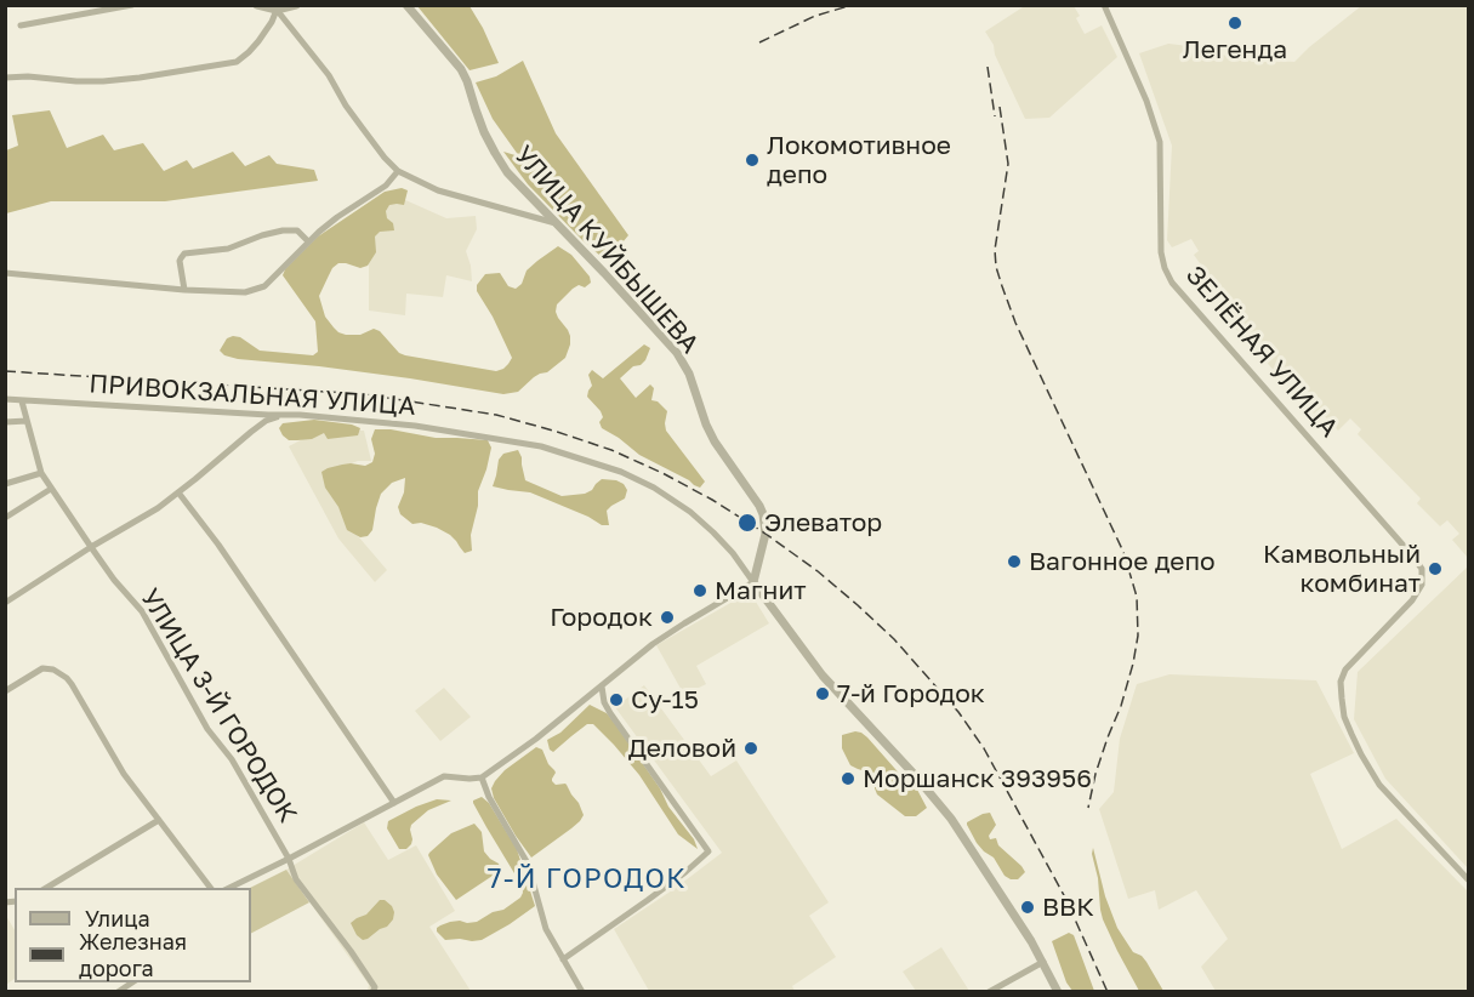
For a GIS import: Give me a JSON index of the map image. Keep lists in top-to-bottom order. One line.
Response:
{"streets":{"street":["УЛИЦА КУЙБЫШЕВА","ЗЕЛЁНАЯ УЛИЦА","ПРИВОКЗАЛЬНАЯ УЛИЦА","УЛИЦА 3-Й ГОРОДОК"]},"crossings":[["УЛИЦА КУЙБЫШЕВА","ПРИВОКЗАЛЬНАЯ УЛИЦА"],["ПРИВОКЗАЛЬНАЯ УЛИЦА","УЛИЦА 3-Й ГОРОДОК"]],"districts":["7-Й ГОРОДОК"],"places":["Легенда","Локомотивное депо","Элеватор","Вагонное депо","Камвольный комбинат","Магнит","Городок","7-й Городок","Су-15","Деловой","Моршанск 393956","ВВК"],"legend":["Улица","Железная дорога"]}
